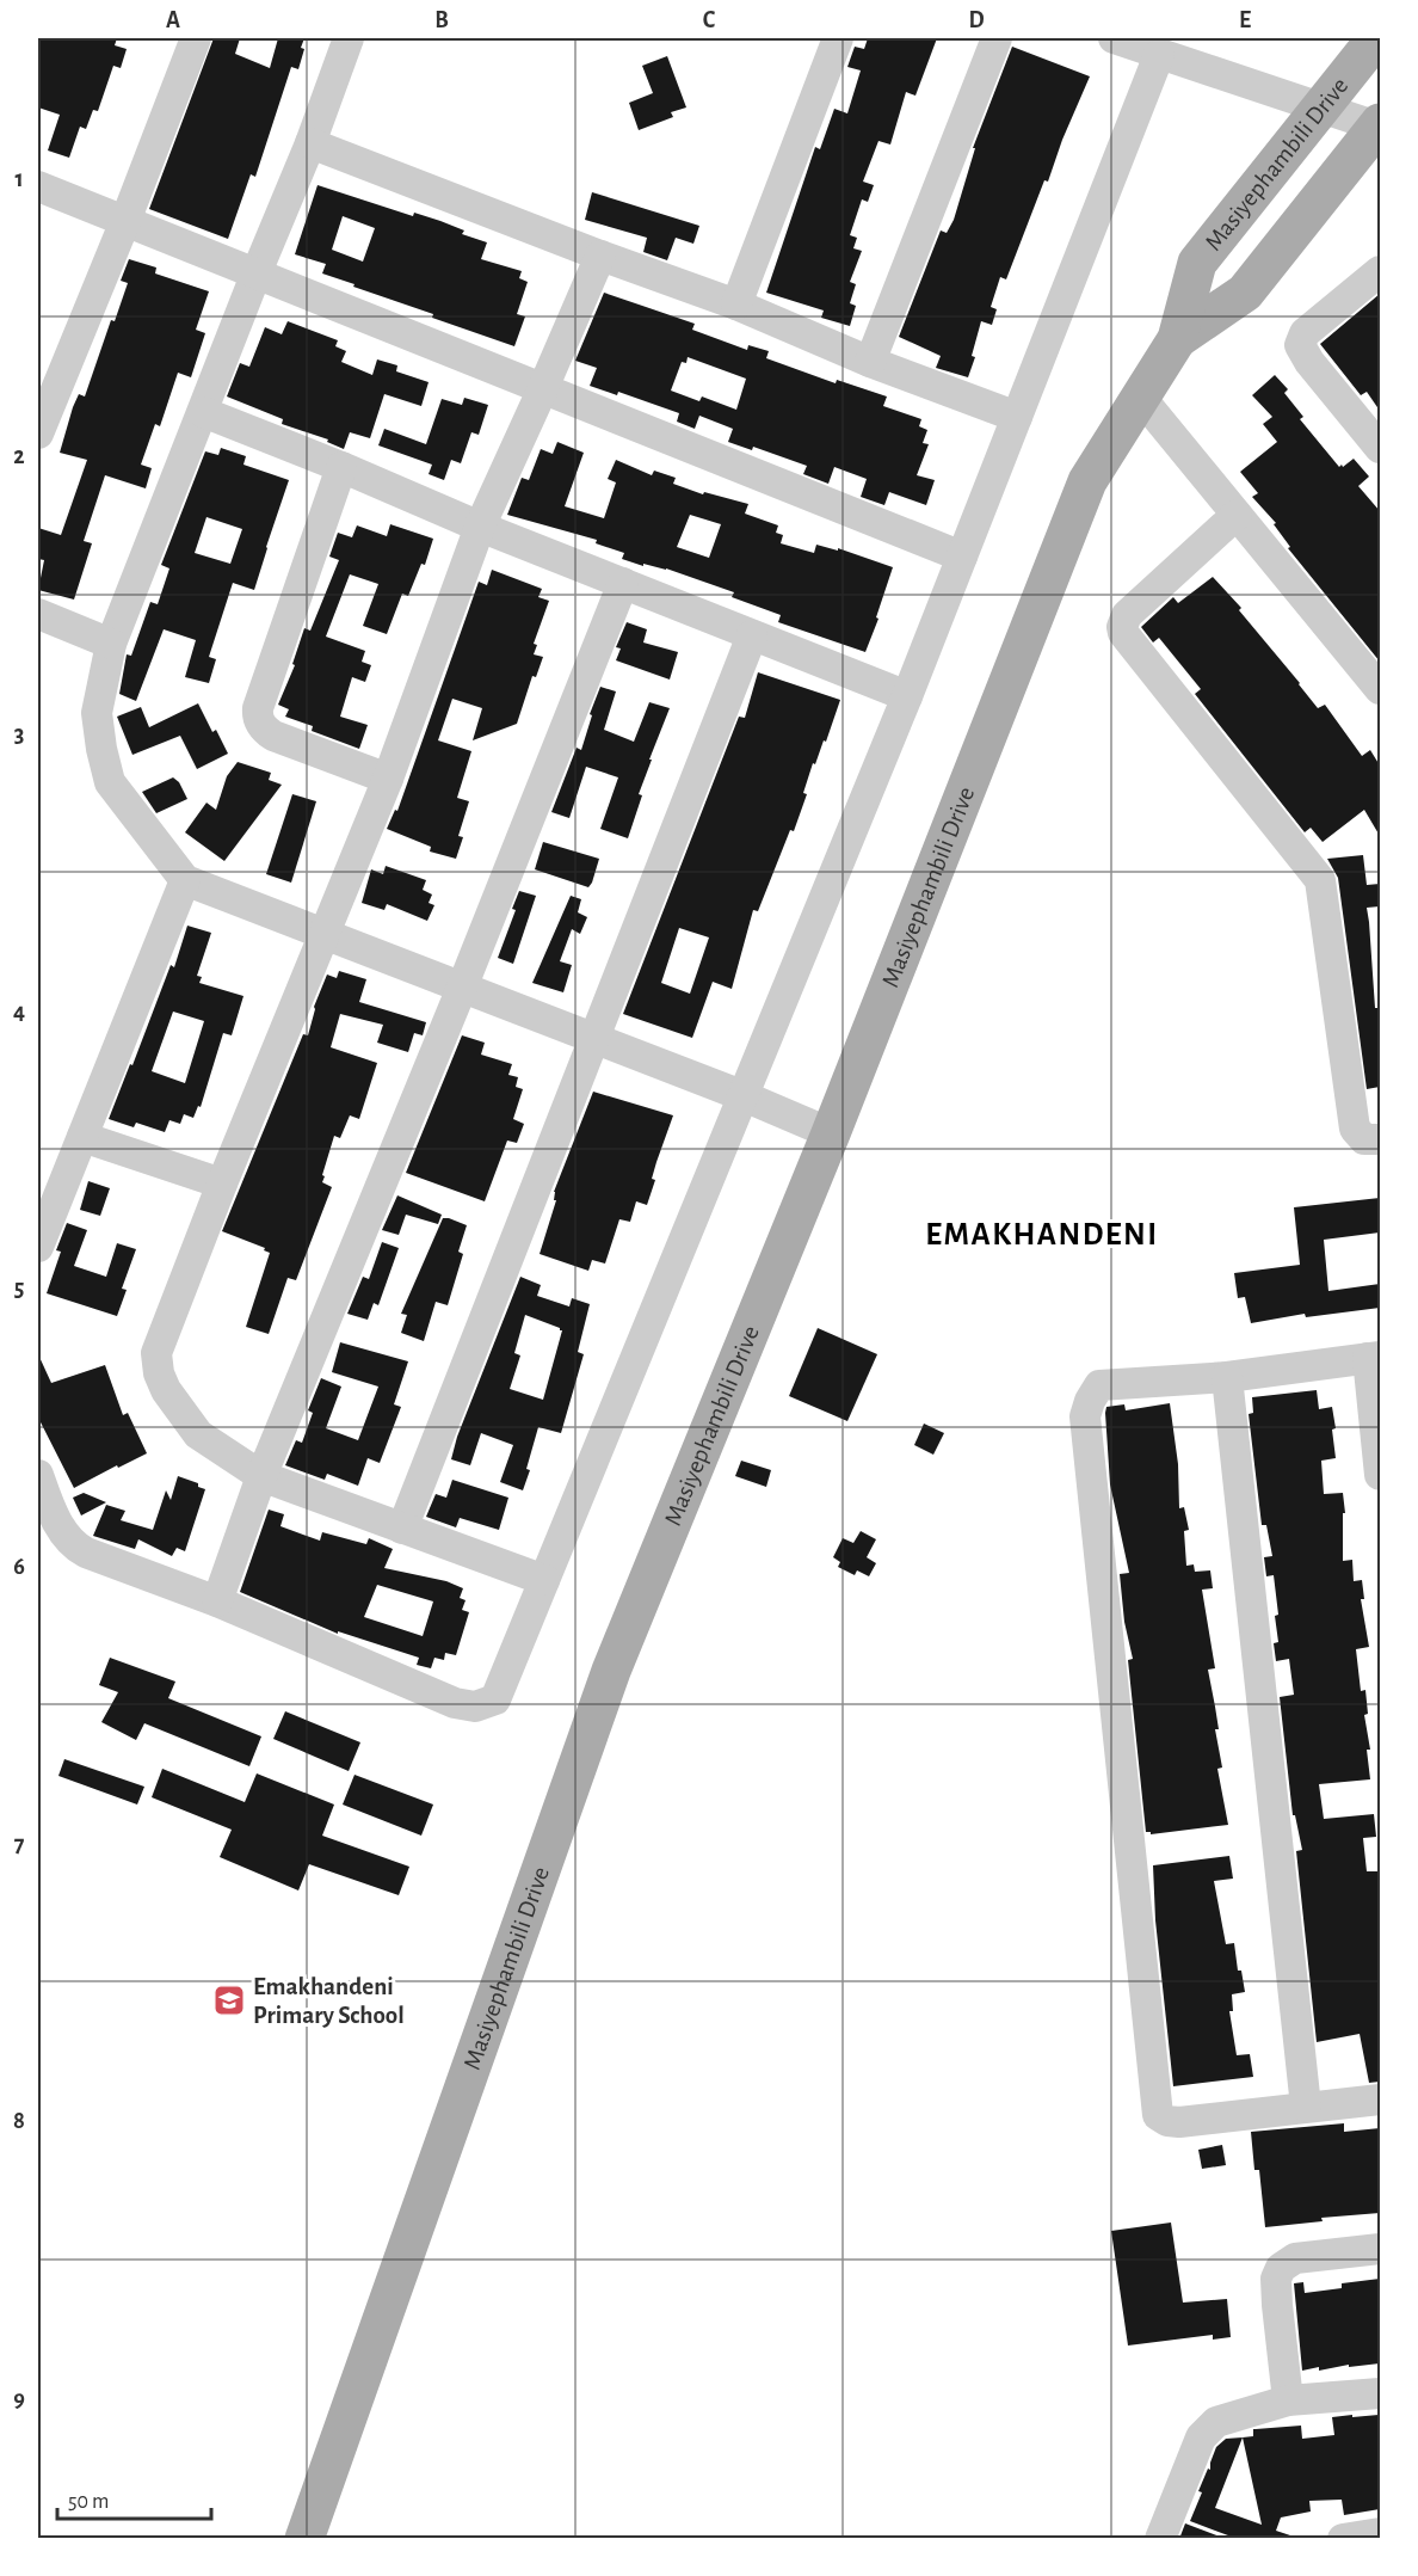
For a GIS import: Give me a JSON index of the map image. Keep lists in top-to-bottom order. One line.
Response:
{"streets":{"main road":["Masiyephambili Drive"]},"districts":["EMAKHANDENI"],"places":{"school or university":["Emakhandeni Primary School"]},"scale_bar":"50 m","grid":{"columns":["A","B","C","D","E"],"rows":["1","2","3","4","5","6","7","8","9"]}}
